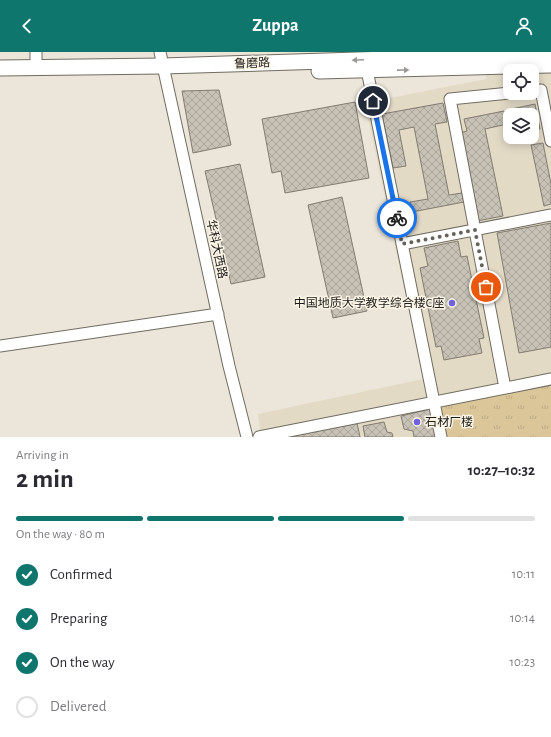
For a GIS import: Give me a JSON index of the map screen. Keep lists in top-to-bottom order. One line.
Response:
{"streets":{"main road":["鲁磨路"],"street":["华科大西路"]},"crossings":[["鲁磨路","华科大西路"]],"places":["中国地质大学教学综合楼C座","石材厂楼"],"page":{"header":"Zuppa","heading":["2 min","Arriving in","10:27–10:32"],"bar":"On the way · 80 m","list":[["Confirmed","10:11"],["Preparing","10:14"],["On the way","10:23"],"Delivered"]}}
